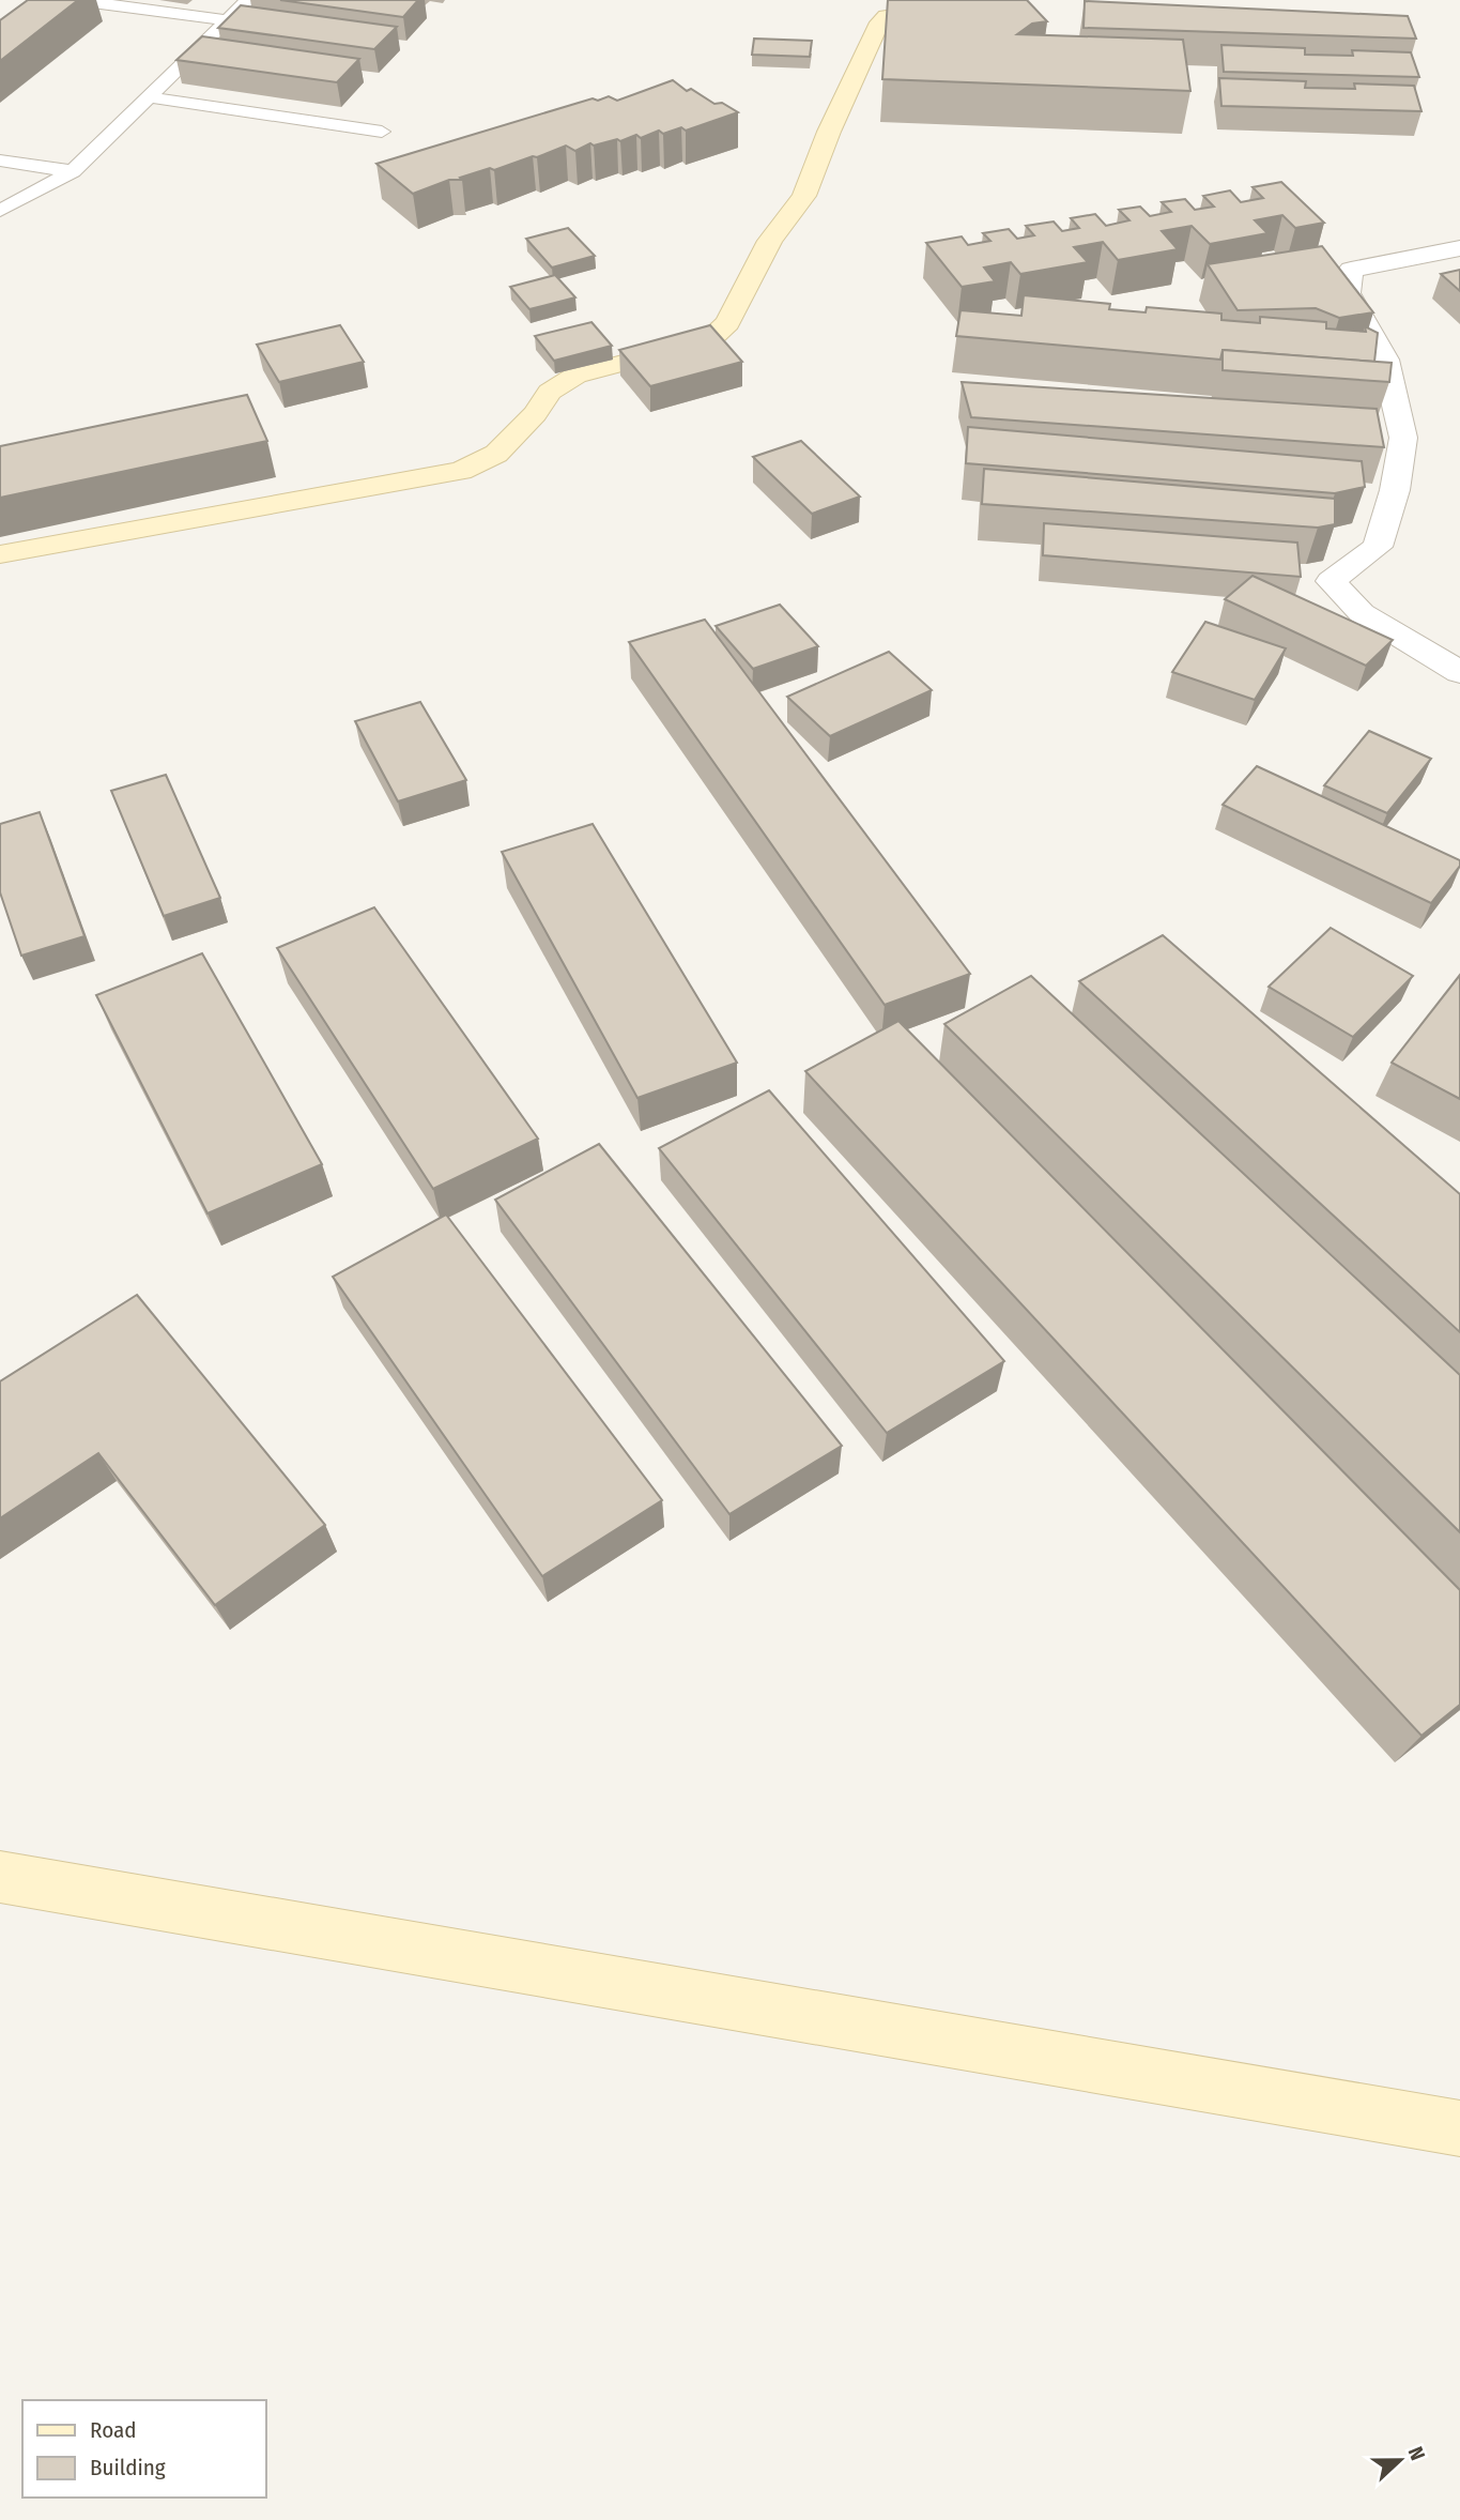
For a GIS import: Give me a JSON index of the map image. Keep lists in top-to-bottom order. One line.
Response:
{"legend":["Road","Building"],"north":"right"}
